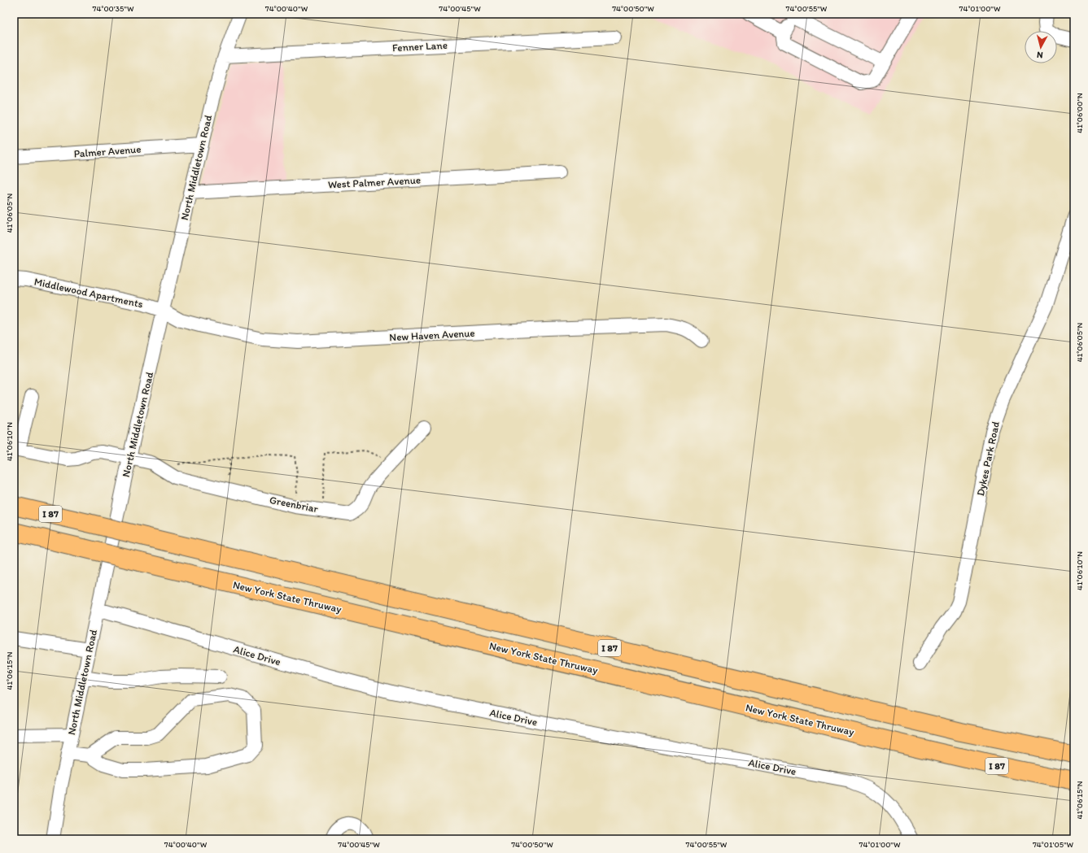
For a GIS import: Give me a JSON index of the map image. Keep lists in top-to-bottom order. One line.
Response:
{"streets":{"highway":["I 87","New York State Thruway"],"street":["Fenner Lane","Palmer Avenue","North Middletown Road","West Palmer Avenue","Middlewood Apartments","New Haven Avenue","Dykes Park Road","Greenbriar","Alice Drive"]},"crossings":[["Fenner Lane","North Middletown Road"],["Palmer Avenue","North Middletown Road"],["North Middletown Road","West Palmer Avenue"],["North Middletown Road","Middlewood Apartments"],["North Middletown Road","New Haven Avenue"],["North Middletown Road","Greenbriar"],["North Middletown Road","Alice Drive"],["Middlewood Apartments","New Haven Avenue"]],"north":"bottom","coordinates":["74°00'35\"W","74°00'40\"W","74°00'45\"W","74°00'50\"W","74°00'55\"W","74°01'00\"W","41°06'00\"N","41°06'05\"N","41°06'10\"N","41°06'15\"N","74°01'05\"W"]}
